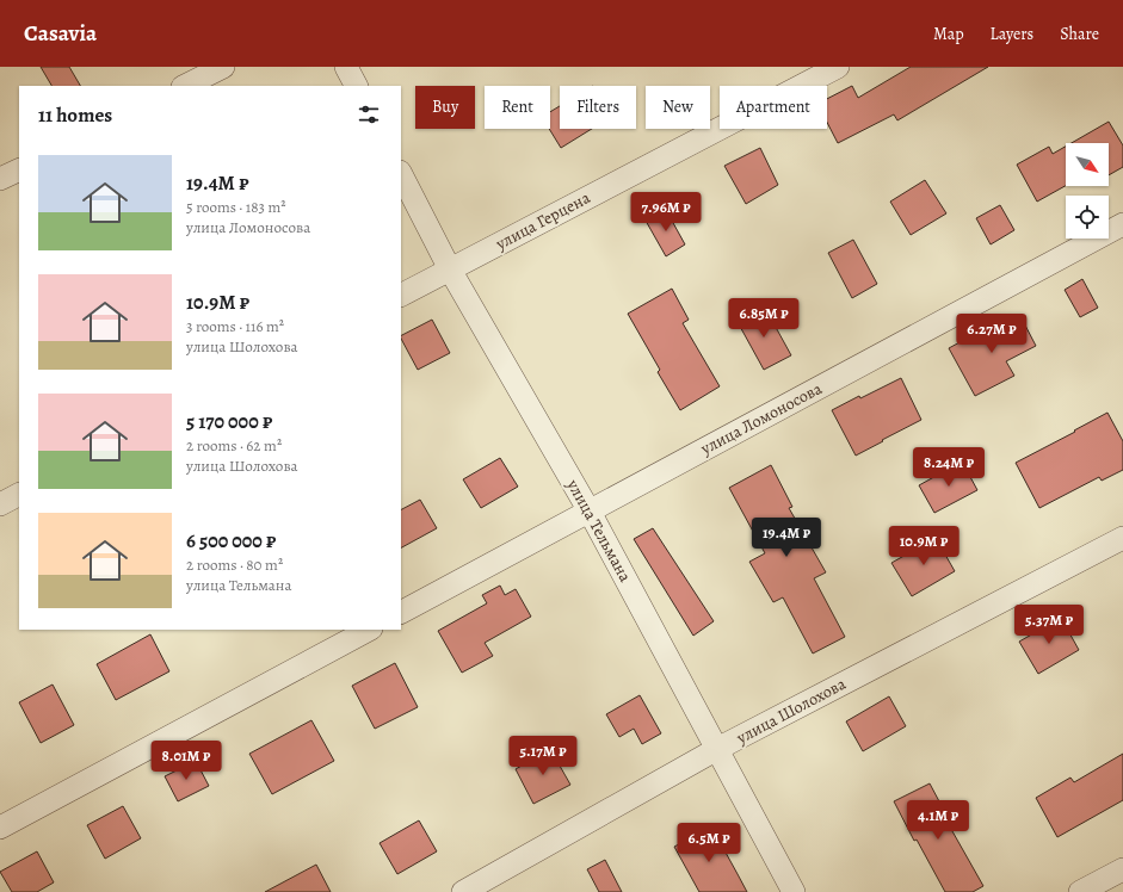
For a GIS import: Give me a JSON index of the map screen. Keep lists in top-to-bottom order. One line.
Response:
{"streets":{"street":["улица Герцена","улица Ломоносова","улица Тельмана","улица Шолохова"]},"crossings":[["улица Герцена","улица Тельмана"],["улица Ломоносова","улица Тельмана"],["улица Тельмана","улица Шолохова"]],"north":"bottom right","page":{"header":"Casavia","nav":["Map","Layers","Share"],"chip":["Buy","Rent","Filters","New","Apartment"],"heading":"11 homes","list":[{"name":"19.4M ₽","note":"5 rooms · 183 m² · улица Ломоносова"},{"name":"10.9M ₽","note":"3 rooms · 116 m² · улица Шолохова"},{"name":"5 170 000 ₽","note":"2 rooms · 62 m² · улица Шолохова"},{"name":"6 500 000 ₽","note":"2 rooms · 80 m² · улица Тельмана"}],"price":["7.96M ₽","6.85M ₽","6.27M ₽","8.24M ₽","19.4M ₽","10.9M ₽","5.37M ₽","5.17M ₽","8.01M ₽","4.1M ₽","6.5M ₽"]}}
